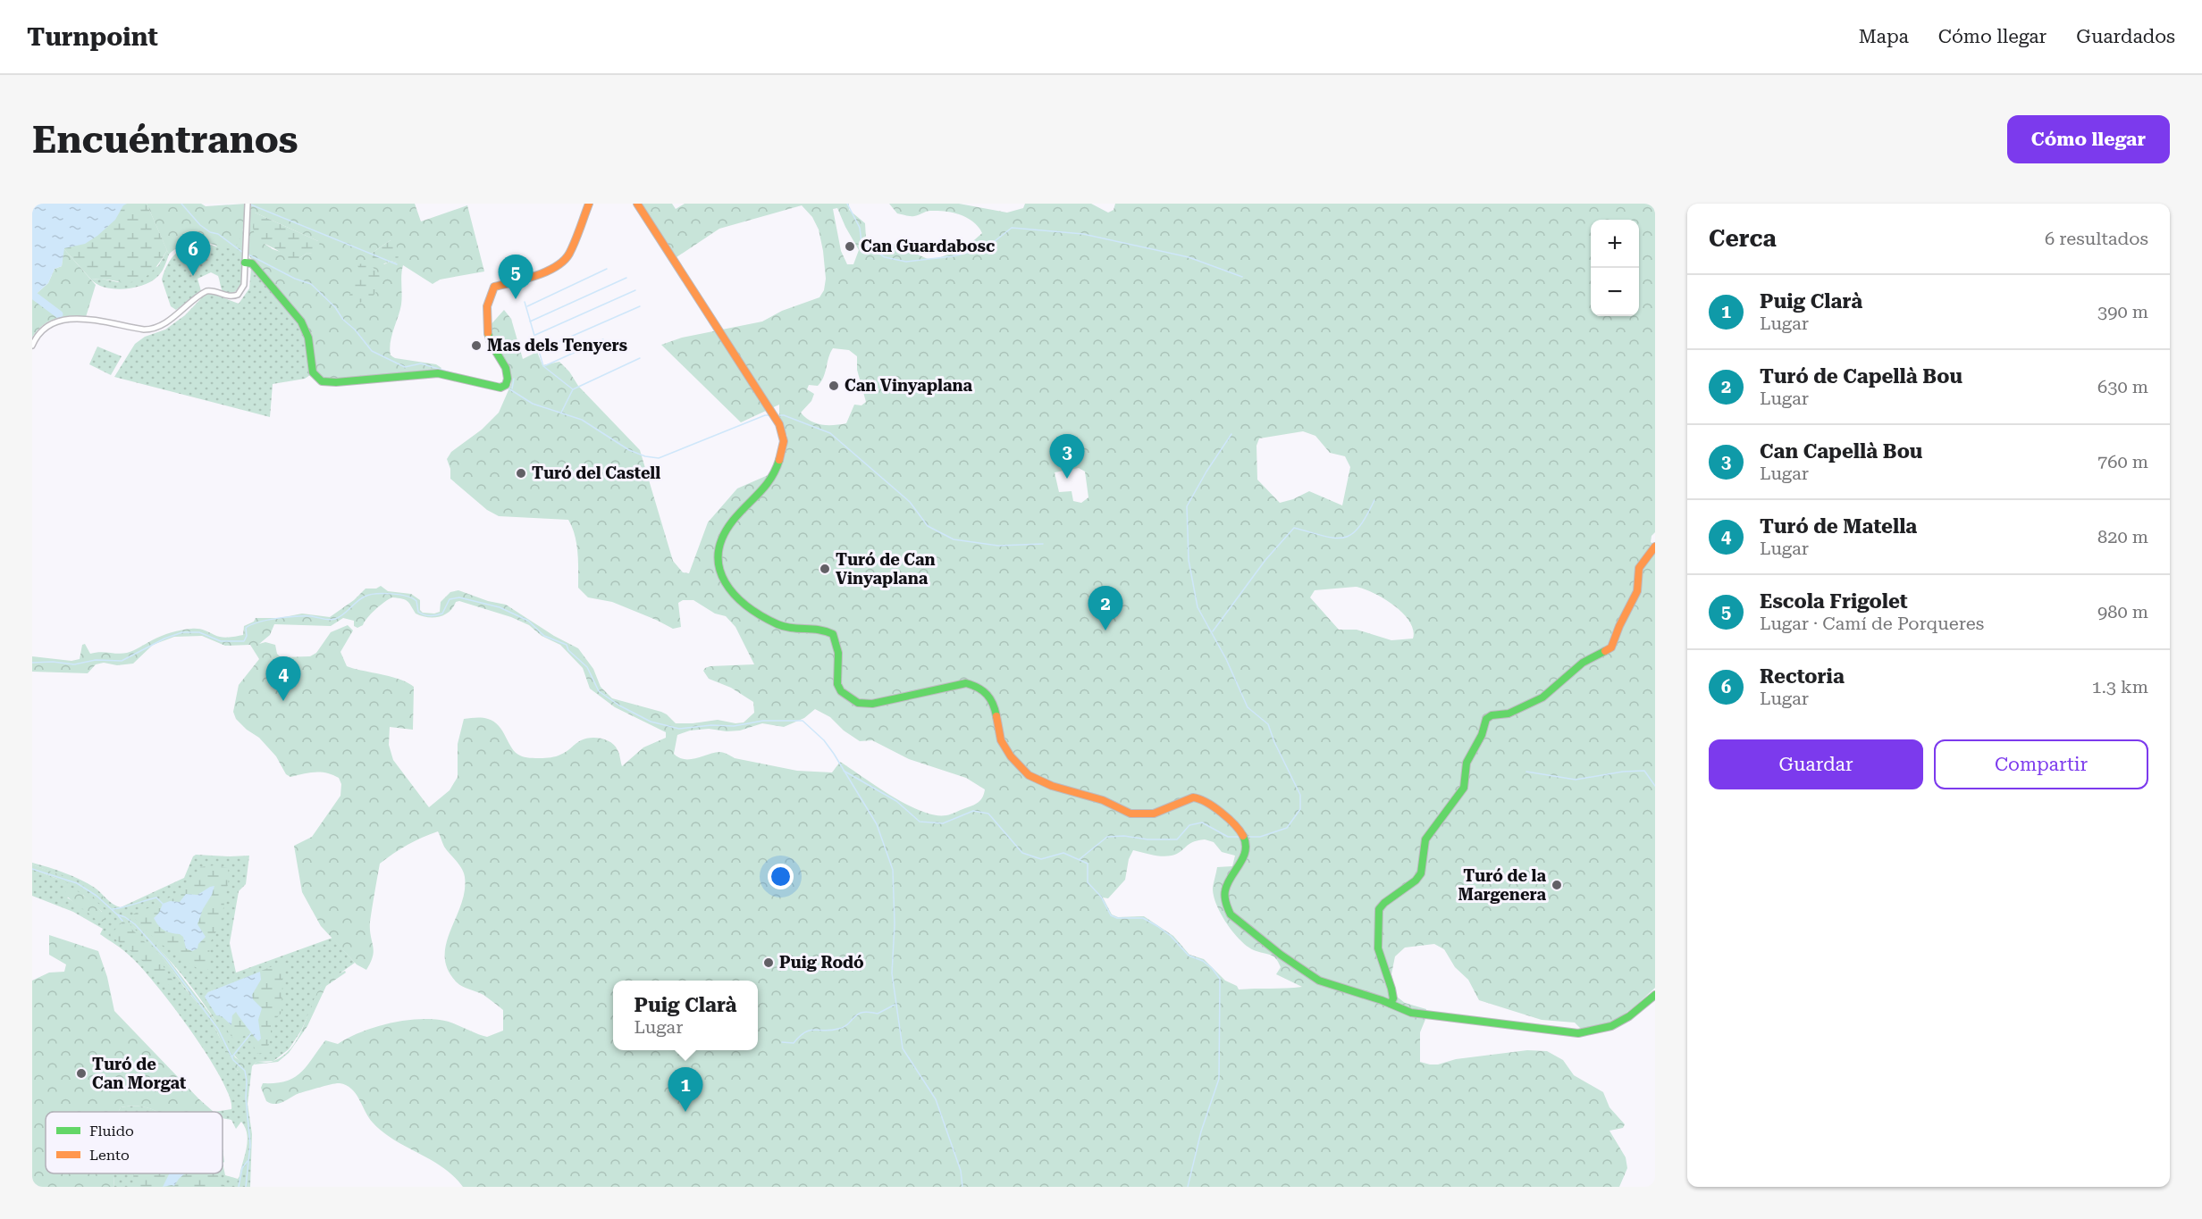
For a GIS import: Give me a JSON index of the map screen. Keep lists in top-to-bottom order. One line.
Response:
{"places":["Can Guardabosc","Mas dels Tenyers","Can Vinyaplana","Turó del Castell","Turó de Can Vinyaplana","Turó de la Margenera","Puig Rodó","Turó de Can Morgat"],"legend":["Fluido","Lento"],"page":{"header":"Turnpoint","nav":["Mapa","Cómo llegar","Guardados"],"buttons":["Cómo llegar",["Guardar","Compartir"]],"title":"Encuéntranos","heading":["Cerca","6 resultados"],"map_buttons":["+","−"],"pins":["6","5","3","2","4","1"],"list":[{"mark":"1","name":"Puig Clarà","note":"Lugar","value":"390 m"},{"mark":"2","name":"Turó de Capellà Bou","note":"Lugar","value":"630 m"},{"mark":"3","name":"Can Capellà Bou","note":"Lugar","value":"760 m"},{"mark":"4","name":"Turó de Matella","note":"Lugar","value":"820 m"},{"mark":"5","name":"Escola Frigolet","note":"Lugar · Camí de Porqueres","value":"980 m"},{"mark":"6","name":"Rectoria","note":"Lugar","value":"1.3 km"}],"popup":["Puig Clarà","Lugar"]}}
